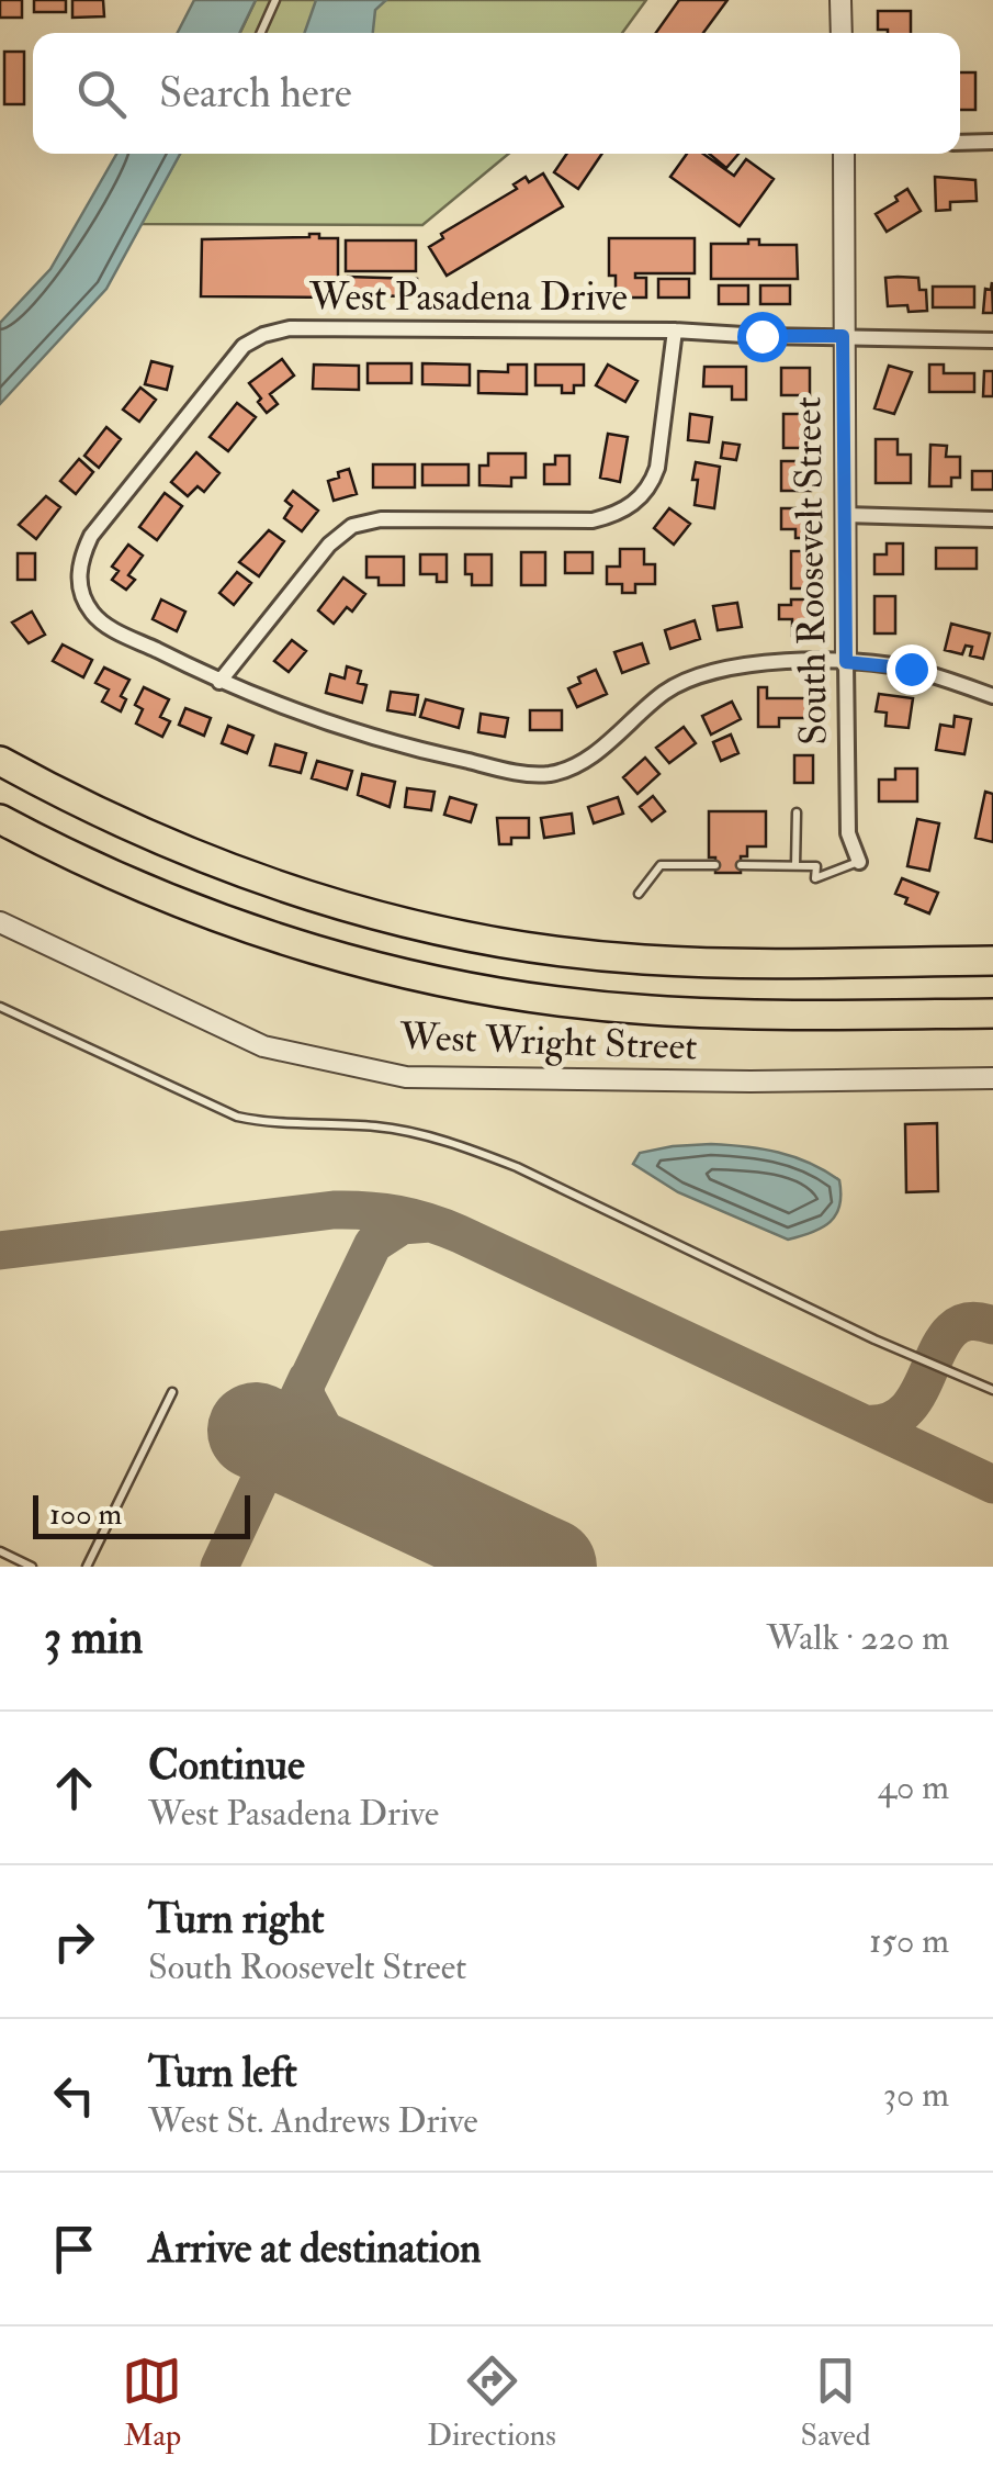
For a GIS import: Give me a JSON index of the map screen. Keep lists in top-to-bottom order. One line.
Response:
{"streets":{"street":["West Pasadena Drive","South Roosevelt Street","West Wright Street"]},"crossings":[["West Pasadena Drive","South Roosevelt Street"]],"scale_bar":"100 m","page":{"search":"Search here","scale":"100 m","heading":["3 min","Walk · 220 m"],"list":[["Continue","West Pasadena Drive","40 m"],["Turn right","South Roosevelt Street","150 m"],["Turn left","West St. Andrews Drive","30 m"],"Arrive at destination"],"nav":["Map","Directions","Saved"]}}
